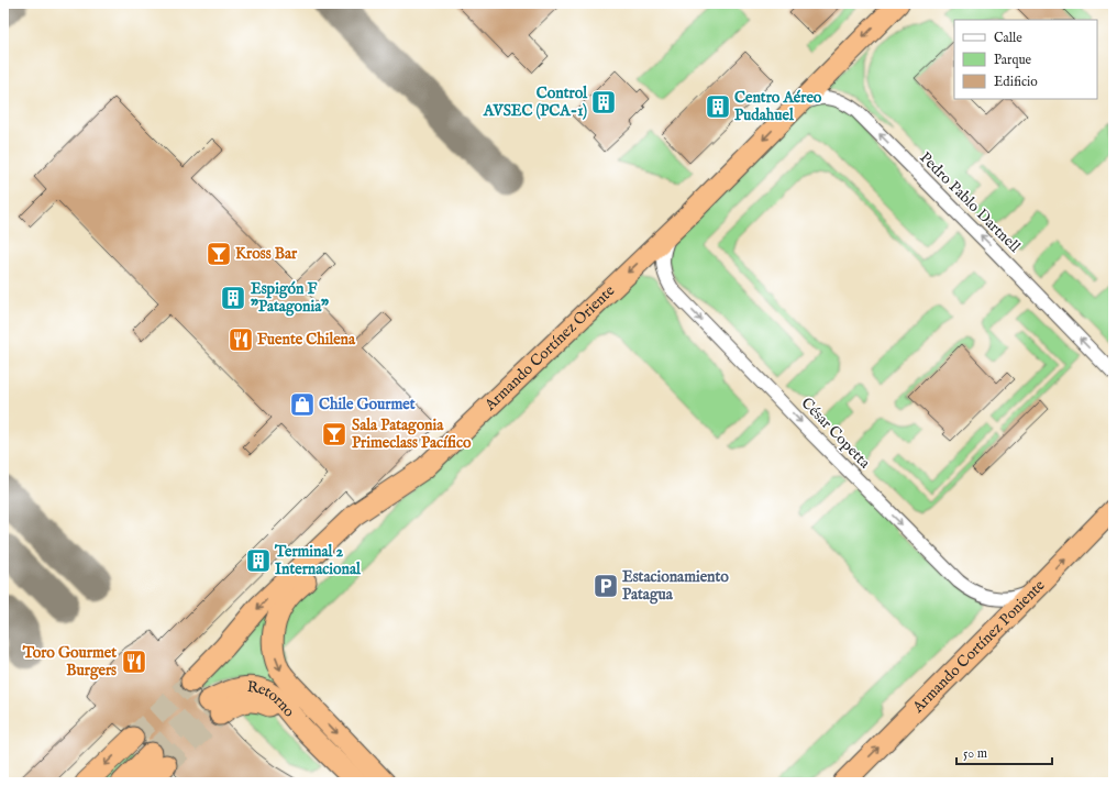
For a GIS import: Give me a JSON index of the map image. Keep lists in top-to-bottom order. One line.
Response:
{"streets":{"highway":["Armando Cortínez Oriente","Armando Cortínez Poniente","Retorno"],"street":["Pedro Pablo Dartnell","César Copetta"]},"crossings":[["Pedro Pablo Dartnell","Armando Cortínez Oriente"],["Armando Cortínez Oriente","César Copetta"],["César Copetta","Armando Cortínez Poniente"]],"one_way":["Pedro Pablo Dartnell","Armando Cortínez Oriente","César Copetta","Armando Cortínez Poniente"],"places":{"building":["Control AVSEC (PCA-1)","Centro Aéreo Pudahuel","Espigón F \"Patagonia\"","Terminal 2 Internacional"],"bar":["Kross Bar","Sala Patagonia Primeclass Pacífico"],"restaurant":["Fuente Chilena","Toro Gourmet Burgers"],"shop":["Chile Gourmet"],"parking":["Estacionamiento Patagua"]},"legend":["Calle","Parque","Edificio"],"scale_bar":"50 m"}
